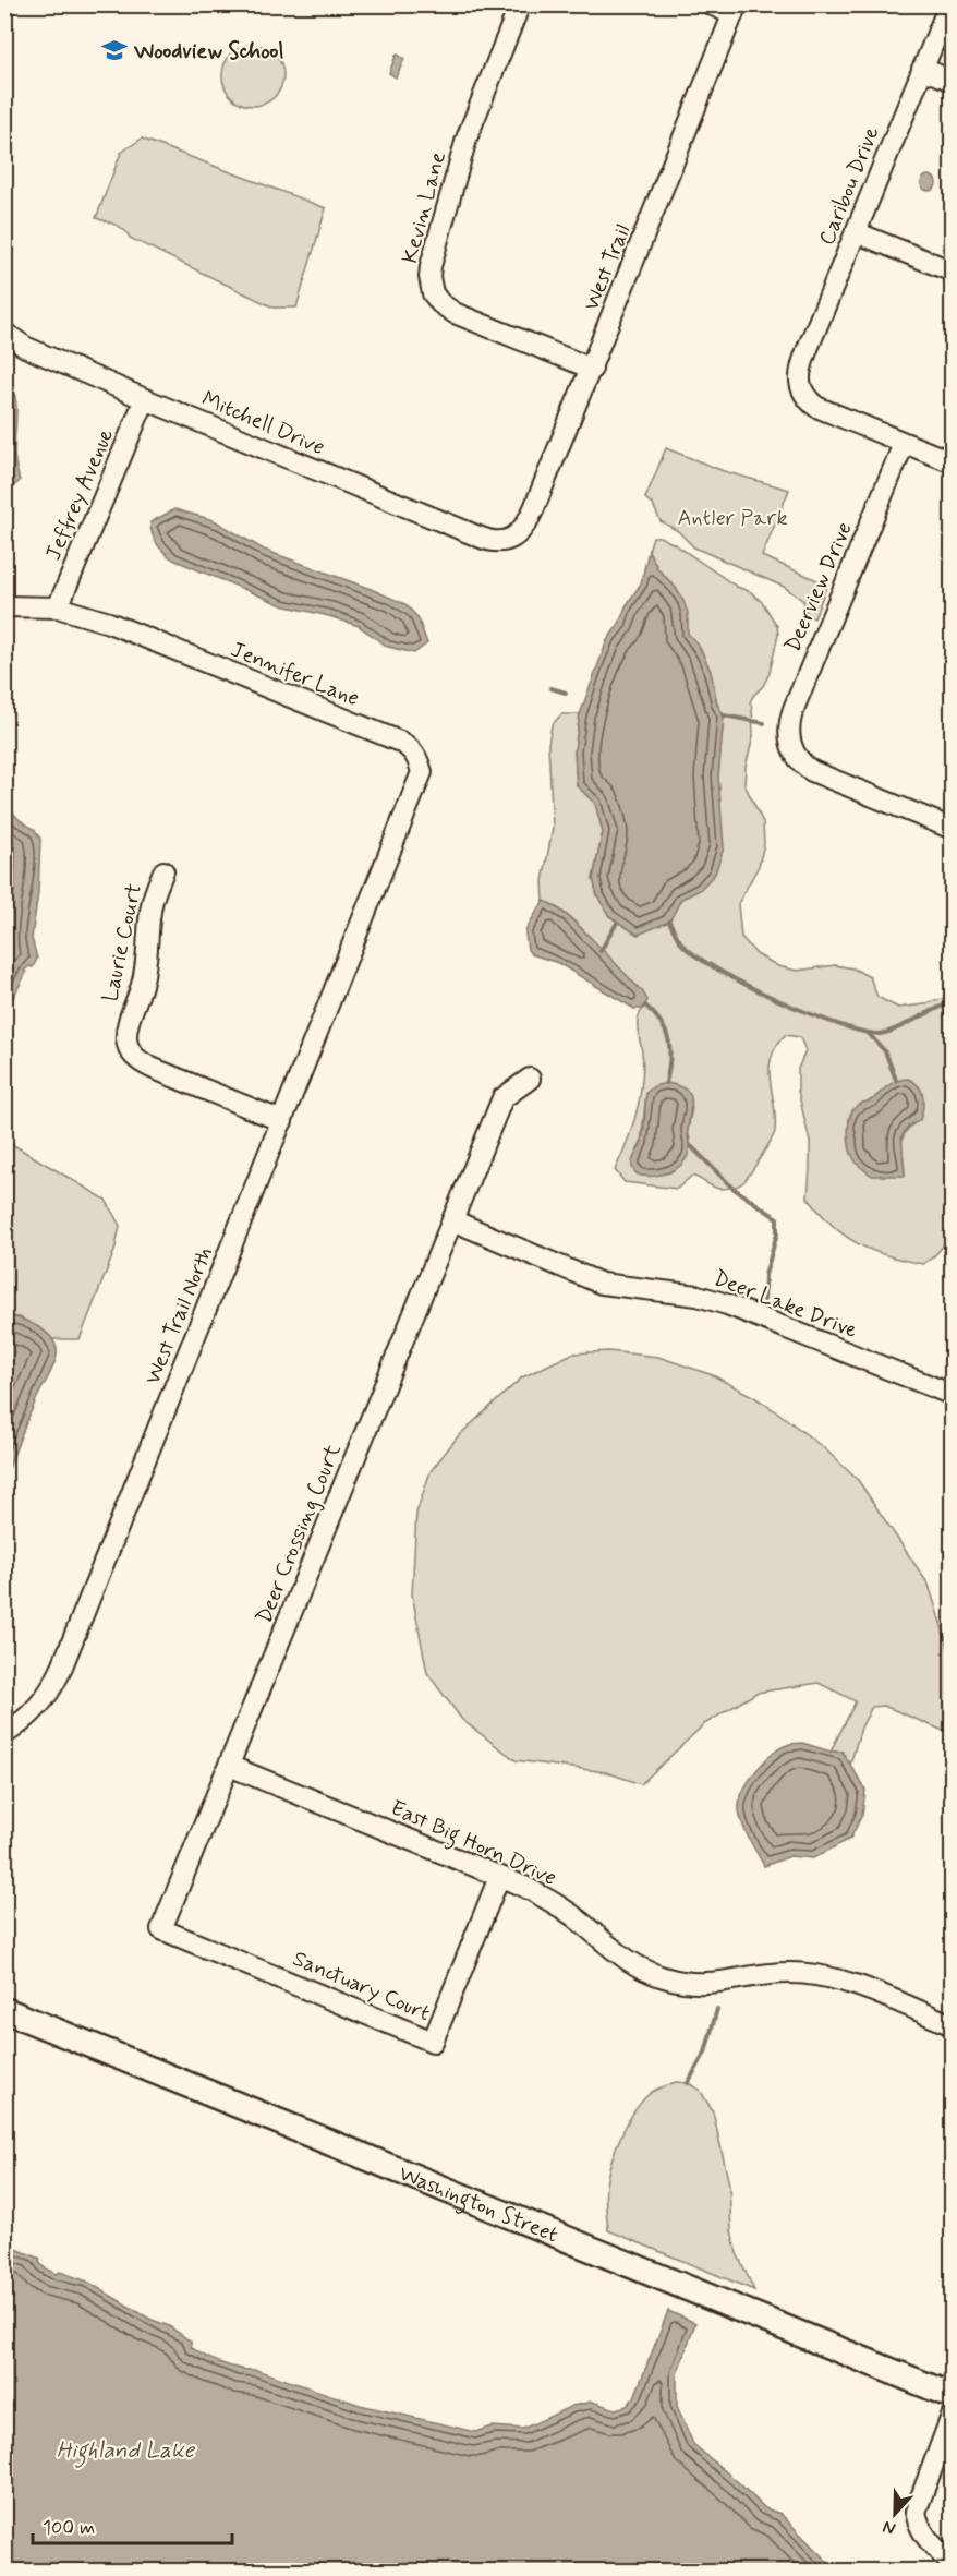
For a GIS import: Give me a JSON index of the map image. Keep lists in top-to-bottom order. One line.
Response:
{"streets":{"main road":["Washington Street"],"street":["Caribou Drive","Kevin Lane","West Trail","Mitchell Drive","Jeffrey Avenue","Deerview Drive","Jennifer Lane","Laurie Court","Deer Lake Drive","West Trail North","Deer Crossing Court","East Big Horn Drive","Sanctuary Court"]},"crossings":[["Caribou Drive","Deerview Drive"],["Kevin Lane","West Trail"],["West Trail","Mitchell Drive"],["Mitchell Drive","Jeffrey Avenue"],["Jeffrey Avenue","Jennifer Lane"],["Jennifer Lane","West Trail North"],["Laurie Court","West Trail North"],["Deer Lake Drive","Deer Crossing Court"],["Deer Crossing Court","East Big Horn Drive"],["Deer Crossing Court","Sanctuary Court"],["East Big Horn Drive","Sanctuary Court"]],"water":["Highland Lake"],"parks":["Antler Park"],"places":{"school or university":["Woodview School"]},"scale_bar":"100 m","north":"bottom"}
